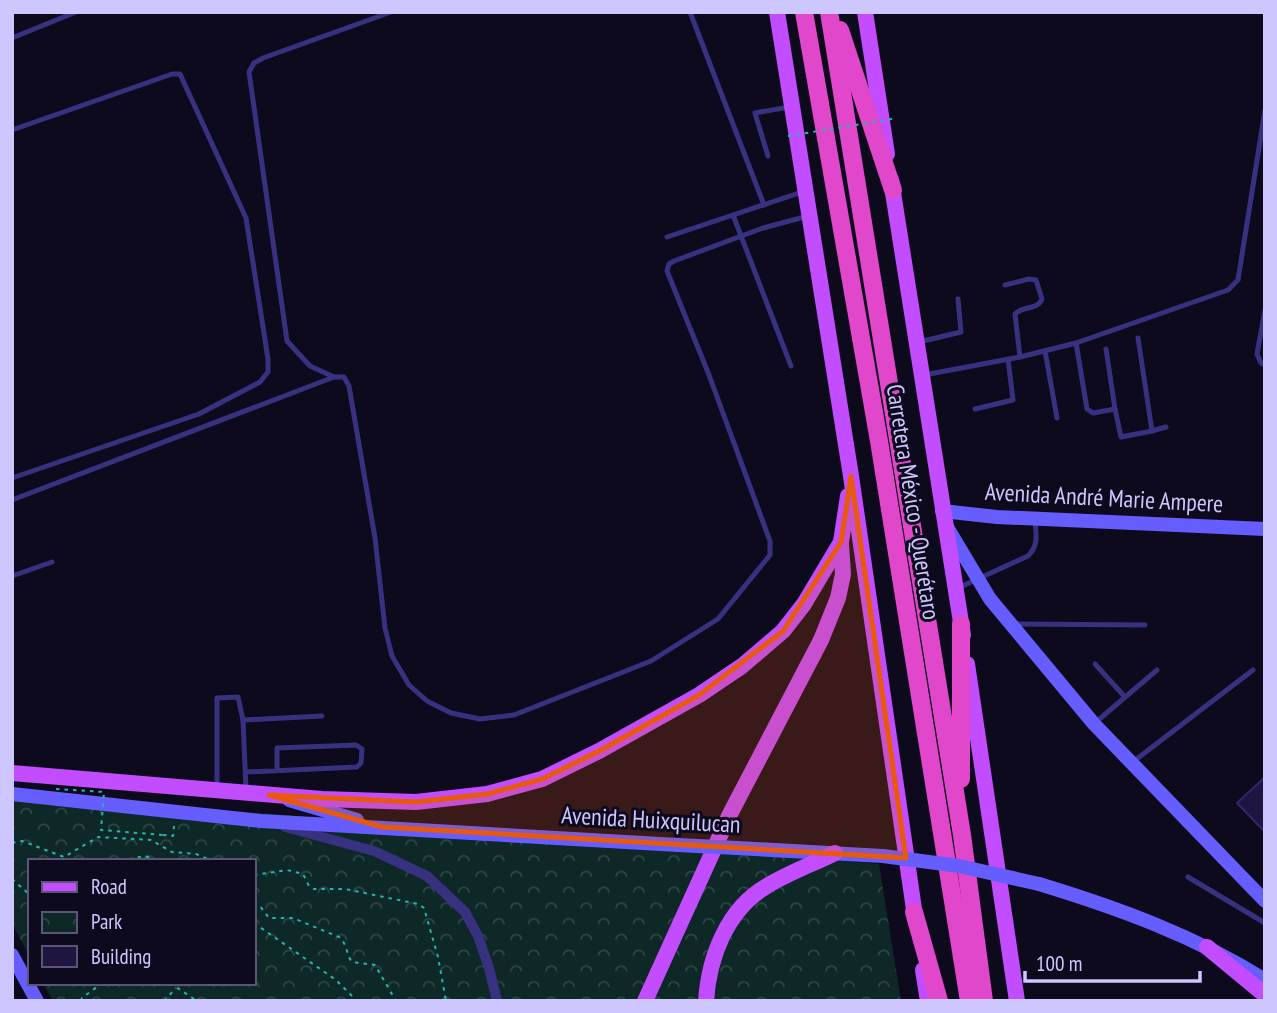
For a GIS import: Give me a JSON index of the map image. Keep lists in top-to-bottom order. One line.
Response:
{"streets":{"highway":["Carretera México - Querétaro"],"main road":["Avenida André Marie Ampere","Avenida Huixquilucan"]},"legend":["Road","Park","Building"],"scale_bar":"100 m"}
